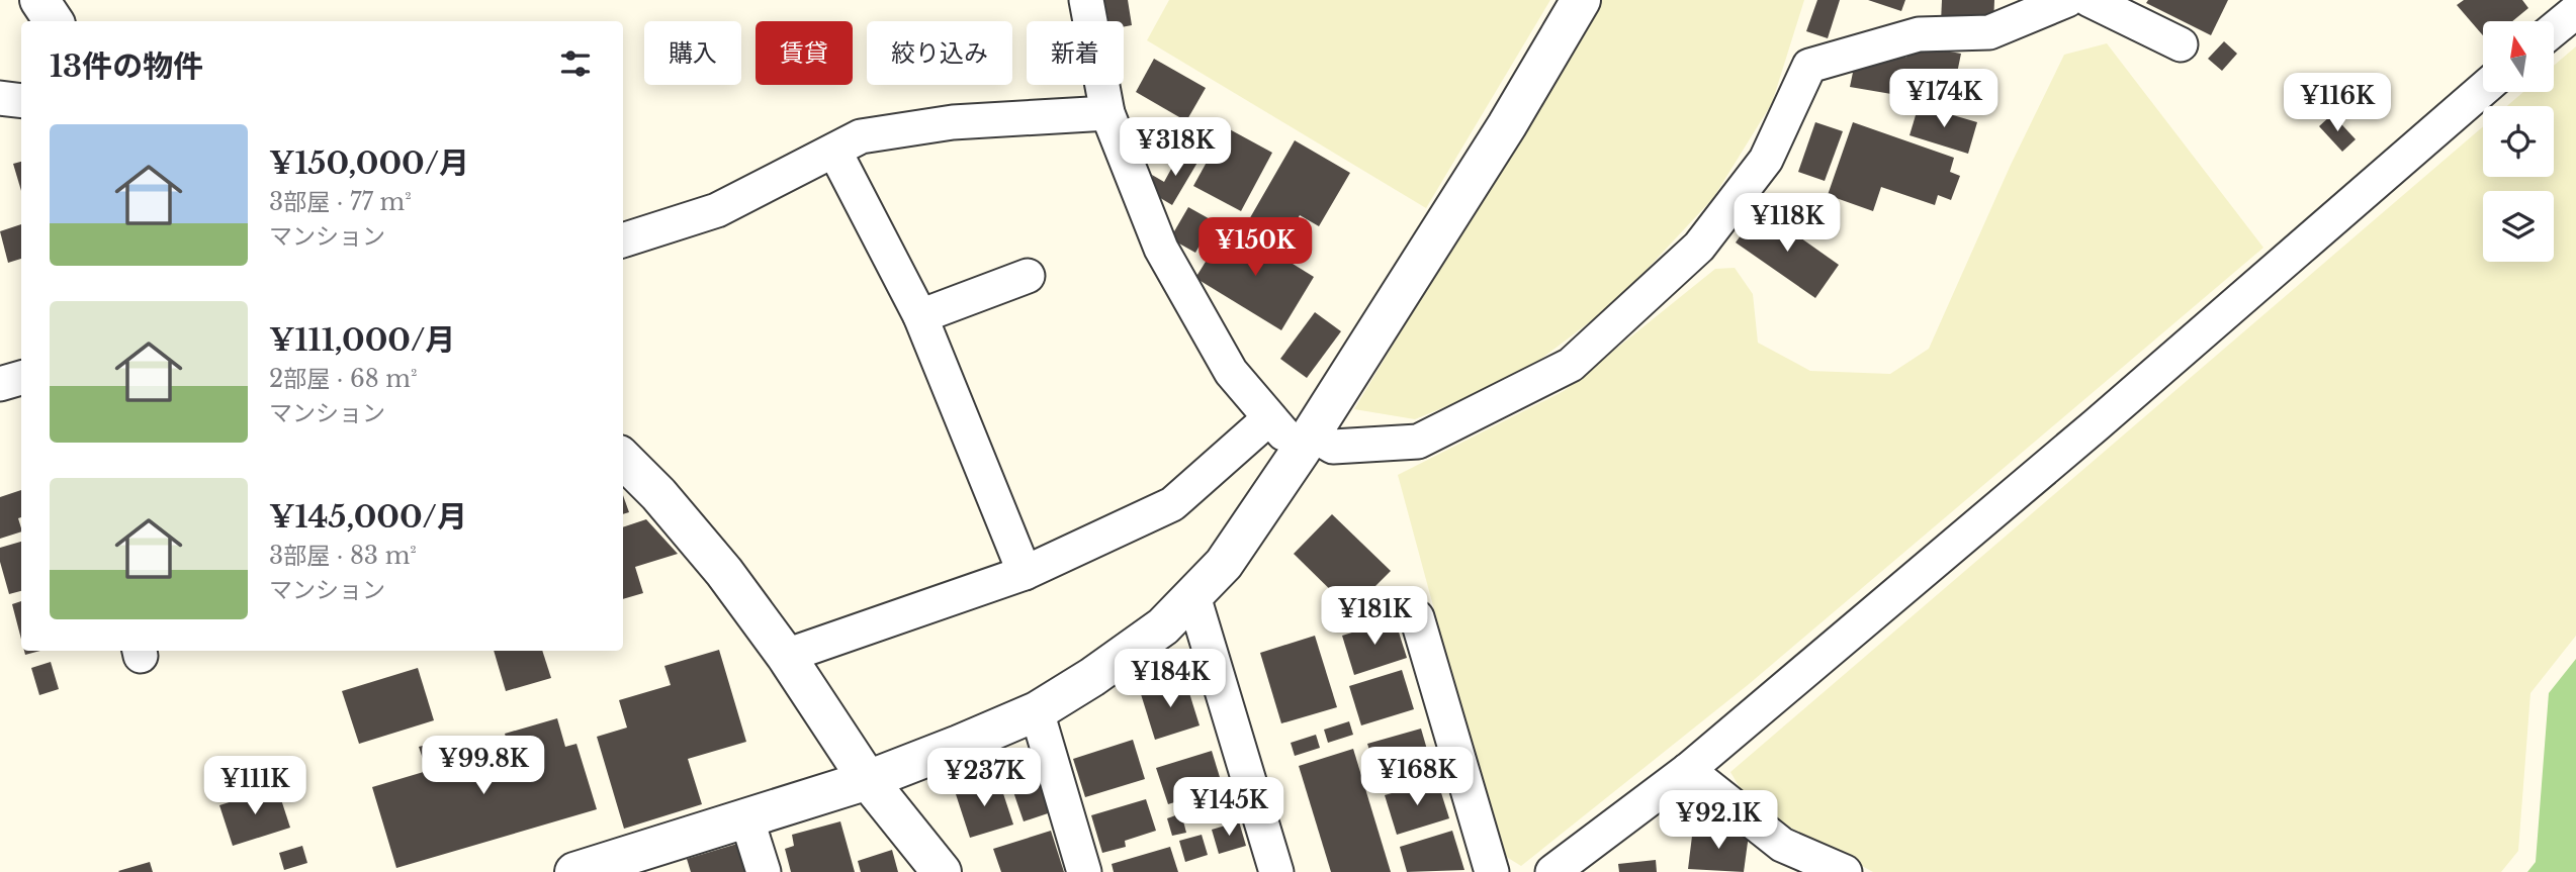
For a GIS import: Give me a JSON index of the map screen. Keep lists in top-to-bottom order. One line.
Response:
{"north":"top","page":{"chip":["購入","賃貸","絞り込み","新着"],"heading":"13件の物件","price":["¥174K","¥116K","¥318K","¥118K","¥150K","¥181K","¥184K","¥99.8K","¥168K","¥237K","¥111K","¥145K","¥92.1K"],"list":[{"name":"¥150,000/月","note":"3部屋 · 77 m² · マンション"},{"name":"¥111,000/月","note":"2部屋 · 68 m² · マンション"},{"name":"¥145,000/月","note":"3部屋 · 83 m² · マンション"}]}}
